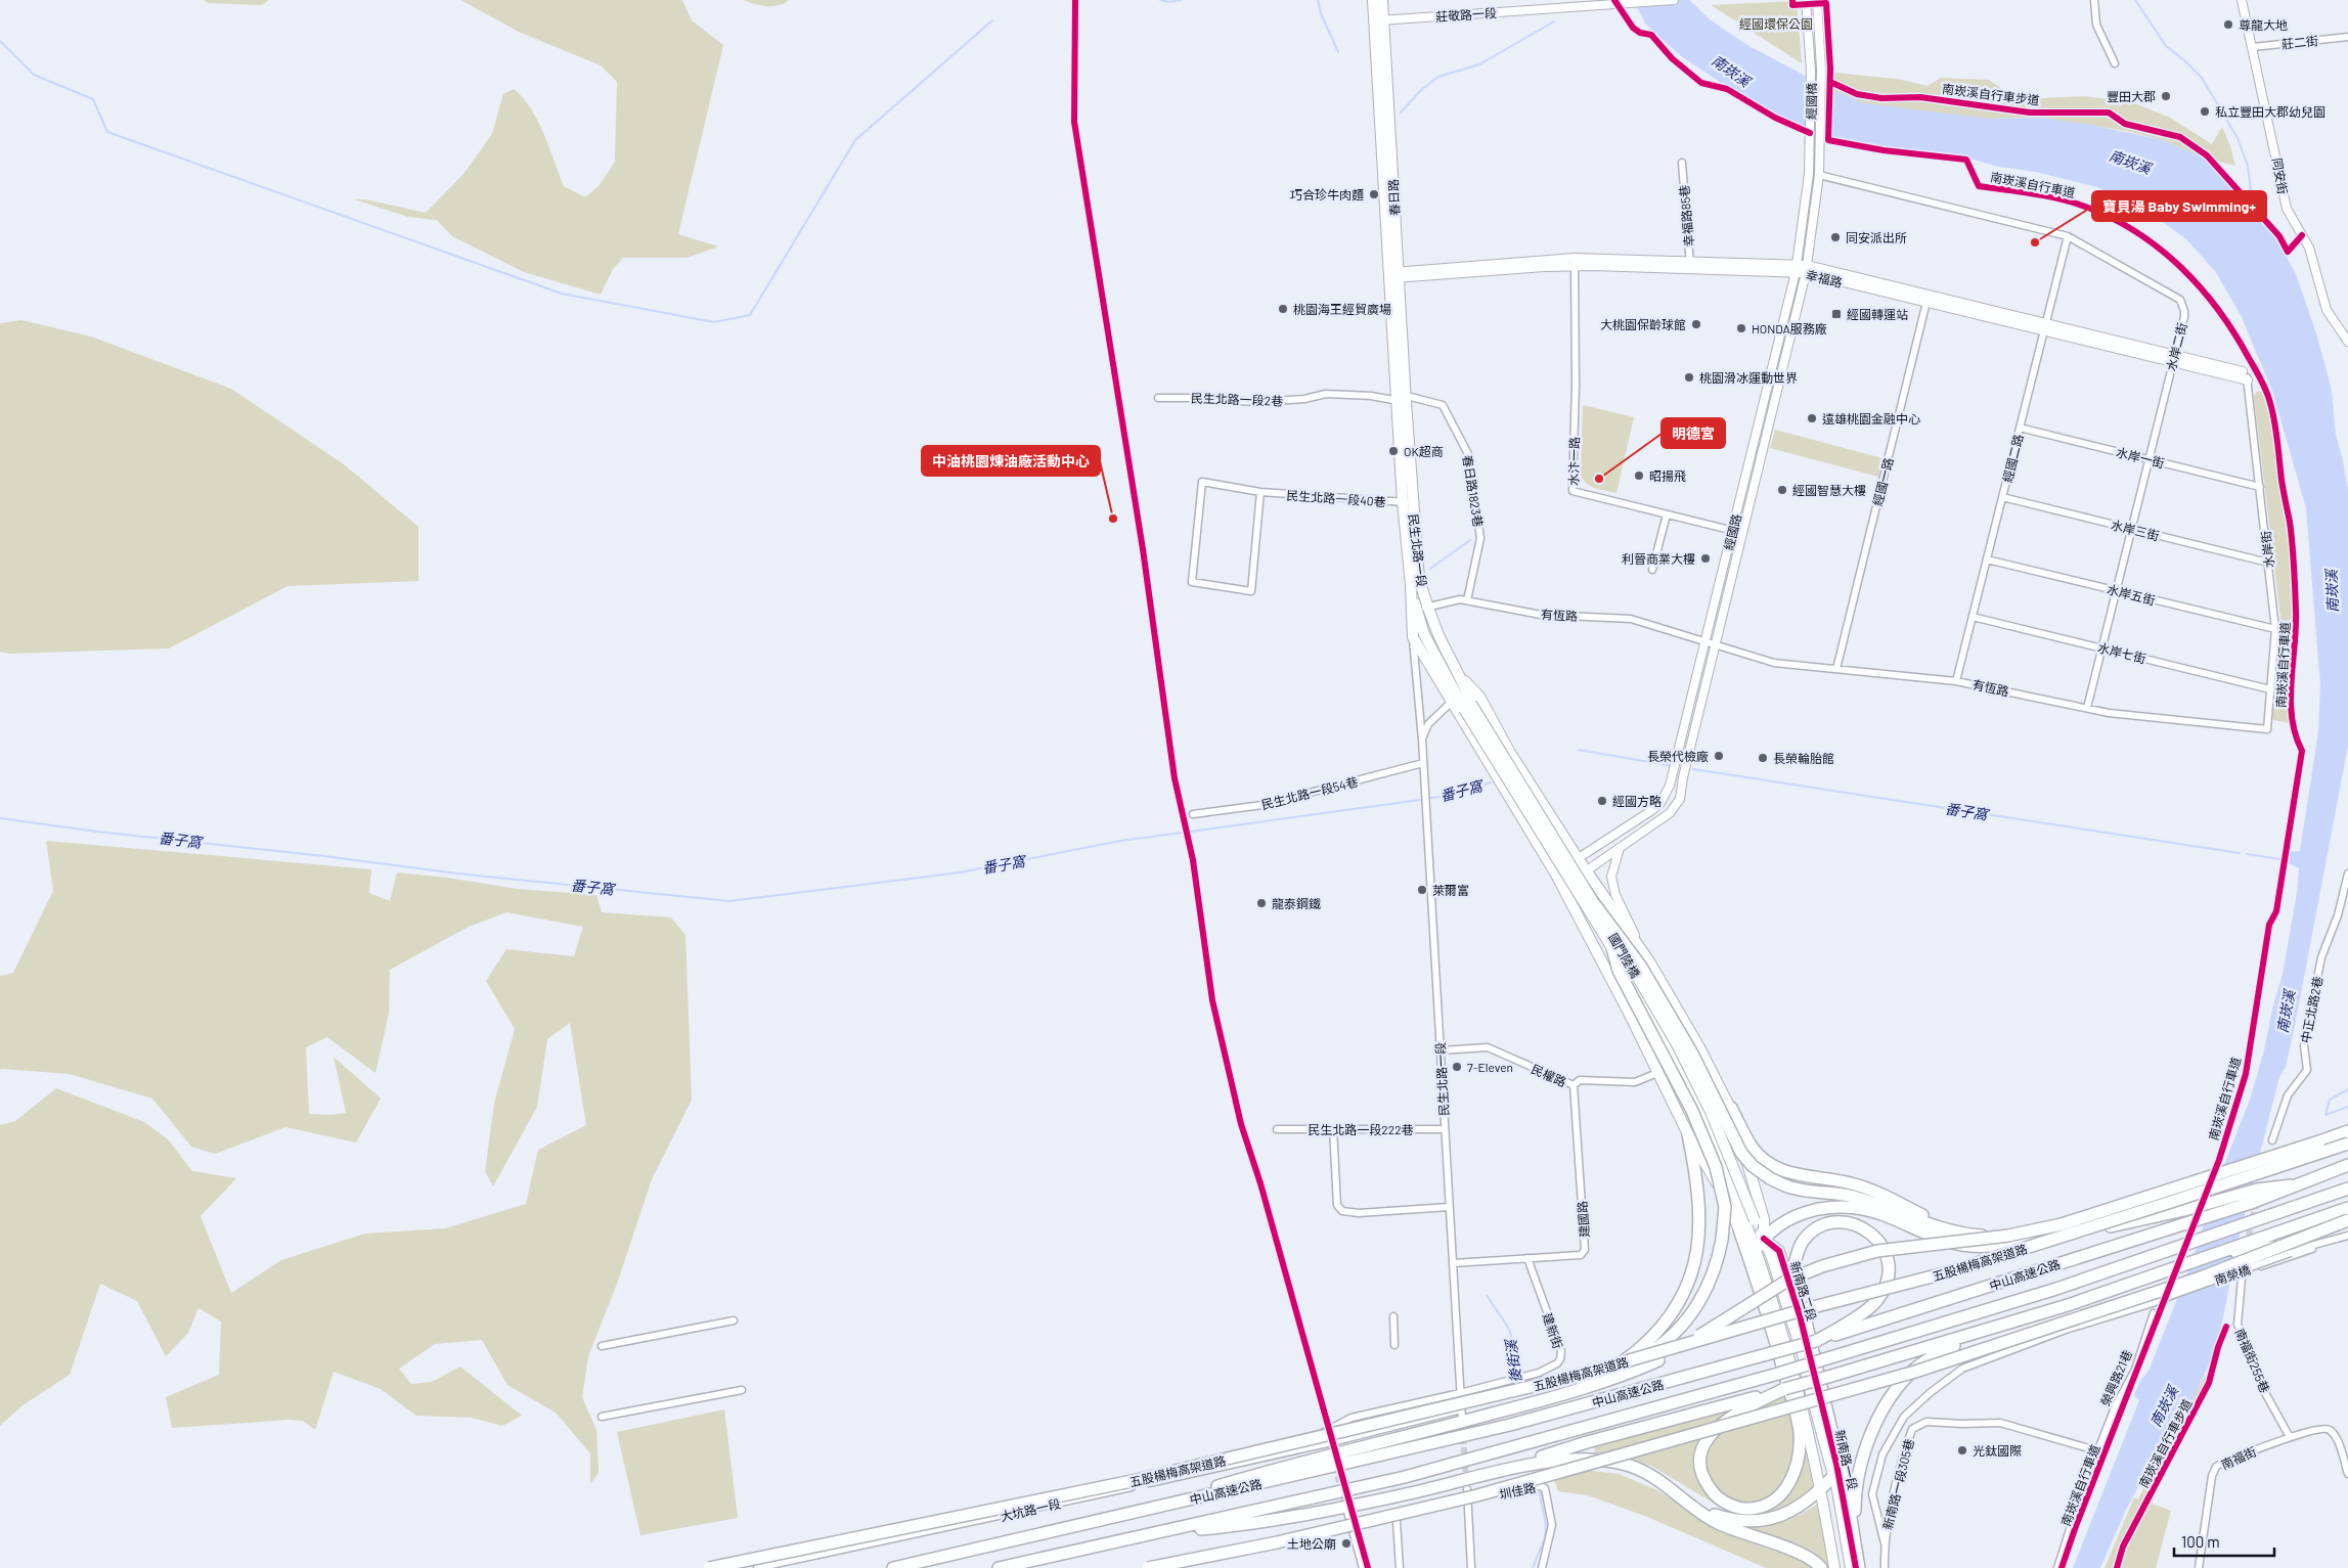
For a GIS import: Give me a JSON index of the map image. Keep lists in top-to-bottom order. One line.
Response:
{"streets":{"highway":["五股楊梅高架道路","中山高速公路"],"main road":["春日路","民生北路一段","國門陸橋","新南路二段","新南路一段"],"street":["莊敬路一段","莊二街","經國橋","同安街","幸福路85巷","幸福路","水岸二街","民生北路一段2巷","水岸一街","經國二路","水汴一路","經國一路","春日路1823巷","民生北路一段40巷","水岸三街","經國路","水岸街","水岸五街","有恆路","水岸七街","民生北路一段54巷","中正北路2巷","民權路","民生北路一段222巷","建國路","南榮橋","建新街","南福街255巷","榮興路21巷","南福街","新南路一段305巷","圳佳路","大坑路一段"],"cycle path":["南崁溪自行車步道","南崁溪自行車道"]},"crossings":[["莊敬路一段","春日路"],["莊二街","同安街"],["經國橋","經國路"],["春日路","幸福路"],["春日路","民生北路一段2巷"],["春日路","春日路1823巷"],["春日路","民生北路一段"],["幸福路85巷","幸福路"],["幸福路","水岸二街"],["幸福路","經國二路"],["幸福路","水汴一路"],["幸福路","經國一路"],["幸福路","經國路"],["幸福路","水岸街"],["水岸二街","水岸一街"],["水岸二街","經國二路"],["水岸二街","水岸三街"],["水岸二街","經國路"],["水岸二街","水岸五街"],["水岸二街","有恆路"],["水岸二街","水岸七街"],["民生北路一段2巷","春日路1823巷"],["民生北路一段2巷","民生北路一段"],["水岸一街","經國二路"],["水岸一街","水岸街"],["經國二路","水岸三街"],["經國二路","水岸五街"],["經國二路","有恆路"],["經國二路","水岸七街"],["水汴一路","經國路"],["經國一路","有恆路"],["春日路1823巷","民生北路一段"],["春日路1823巷","有恆路"],["民生北路一段40巷","民生北路一段"],["水岸三街","水岸街"],["經國路","有恆路"],["水岸街","水岸五街"],["水岸街","有恆路"],["水岸街","水岸七街"],["民生北路一段","有恆路"],["民生北路一段","民生北路一段54巷"],["民生北路一段","民權路"],["民生北路一段","民生北路一段222巷"],["民生北路一段","建國路"],["民生北路一段","建新街"],["民生北路一段","大坑路一段"],["民權路","建國路"],["建國路","建新街"],["南榮橋","南福街255巷"],["南榮橋","新南路一段305巷"],["新南路二段","新南路一段"],["建新街","大坑路一段"],["南福街255巷","南福街"],["榮興路21巷","新南路一段305巷"]],"water":["南崁溪","番子窩","後街溪"],"parks":["經國環保公園"],"places":{"other":["尊龍大地","豐田大郡","私立豐田大郡幼兒園","巧合珍牛肉麵","同安派出所","寶貝湯 Baby Swimming+","桃園海王經貿廣場","大桃園保齡球館","HONDA服務廠","桃園滑冰運動世界","遠雄桃園金融中心","OK超商","昭揚飛","明德宮","經國智慧大樓","中油桃園煉油廠活動中心","利晉商業大樓","長榮代檢廠","長榮輪胎館","經國方略","萊爾富","龍泰鋼鐵","7-Eleven","光鈦國際","土地公廟"],"transit":["經國轉運站"]},"scale_bar":"100 m"}
